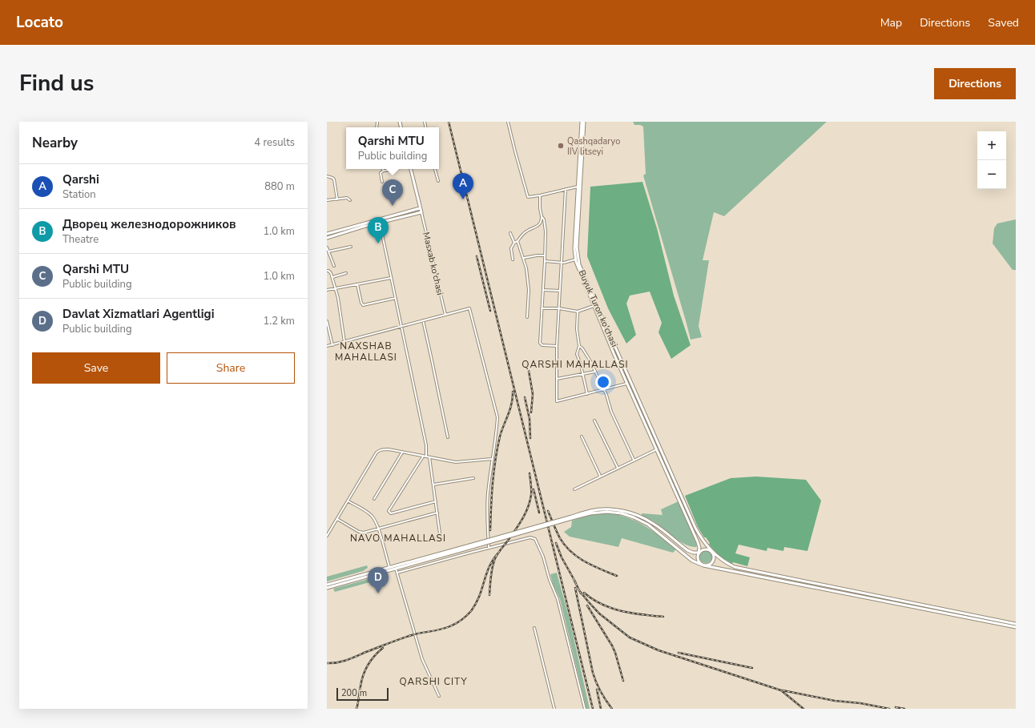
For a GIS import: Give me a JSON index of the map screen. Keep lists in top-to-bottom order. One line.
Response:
{"streets":{"main road":["Buyuk Turon ko'chasi"],"street":["Masxab ko'chasi"]},"districts":["NAXSHAB MAHALLASI","QARSHI MAHALLASI","NAVO MAHALLASI","QARSHI CITY"],"places":["Qashqadaryo IIV litseyi"],"scale_bar":"200 m","page":{"header":"Locato","nav":["Map","Directions","Saved"],"title":"Find us","buttons":["Directions",["Save","Share"]],"heading":["Nearby","4 results"],"popup":["Qarshi MTU","Public building"],"map_buttons":["+","−"],"list":[{"mark":"A","name":"Qarshi","note":"Station","value":"880 m"},{"mark":"B","name":"Дворец железнодорожников","note":"Theatre","value":"1.0 km"},{"mark":"C","name":"Qarshi MTU","note":"Public building","value":"1.0 km"},{"mark":"D","name":"Davlat Xizmatlari Agentligi","note":"Public building","value":"1.2 km"}],"pins":["A","C","B","D"],"scale":"200 m"}}
